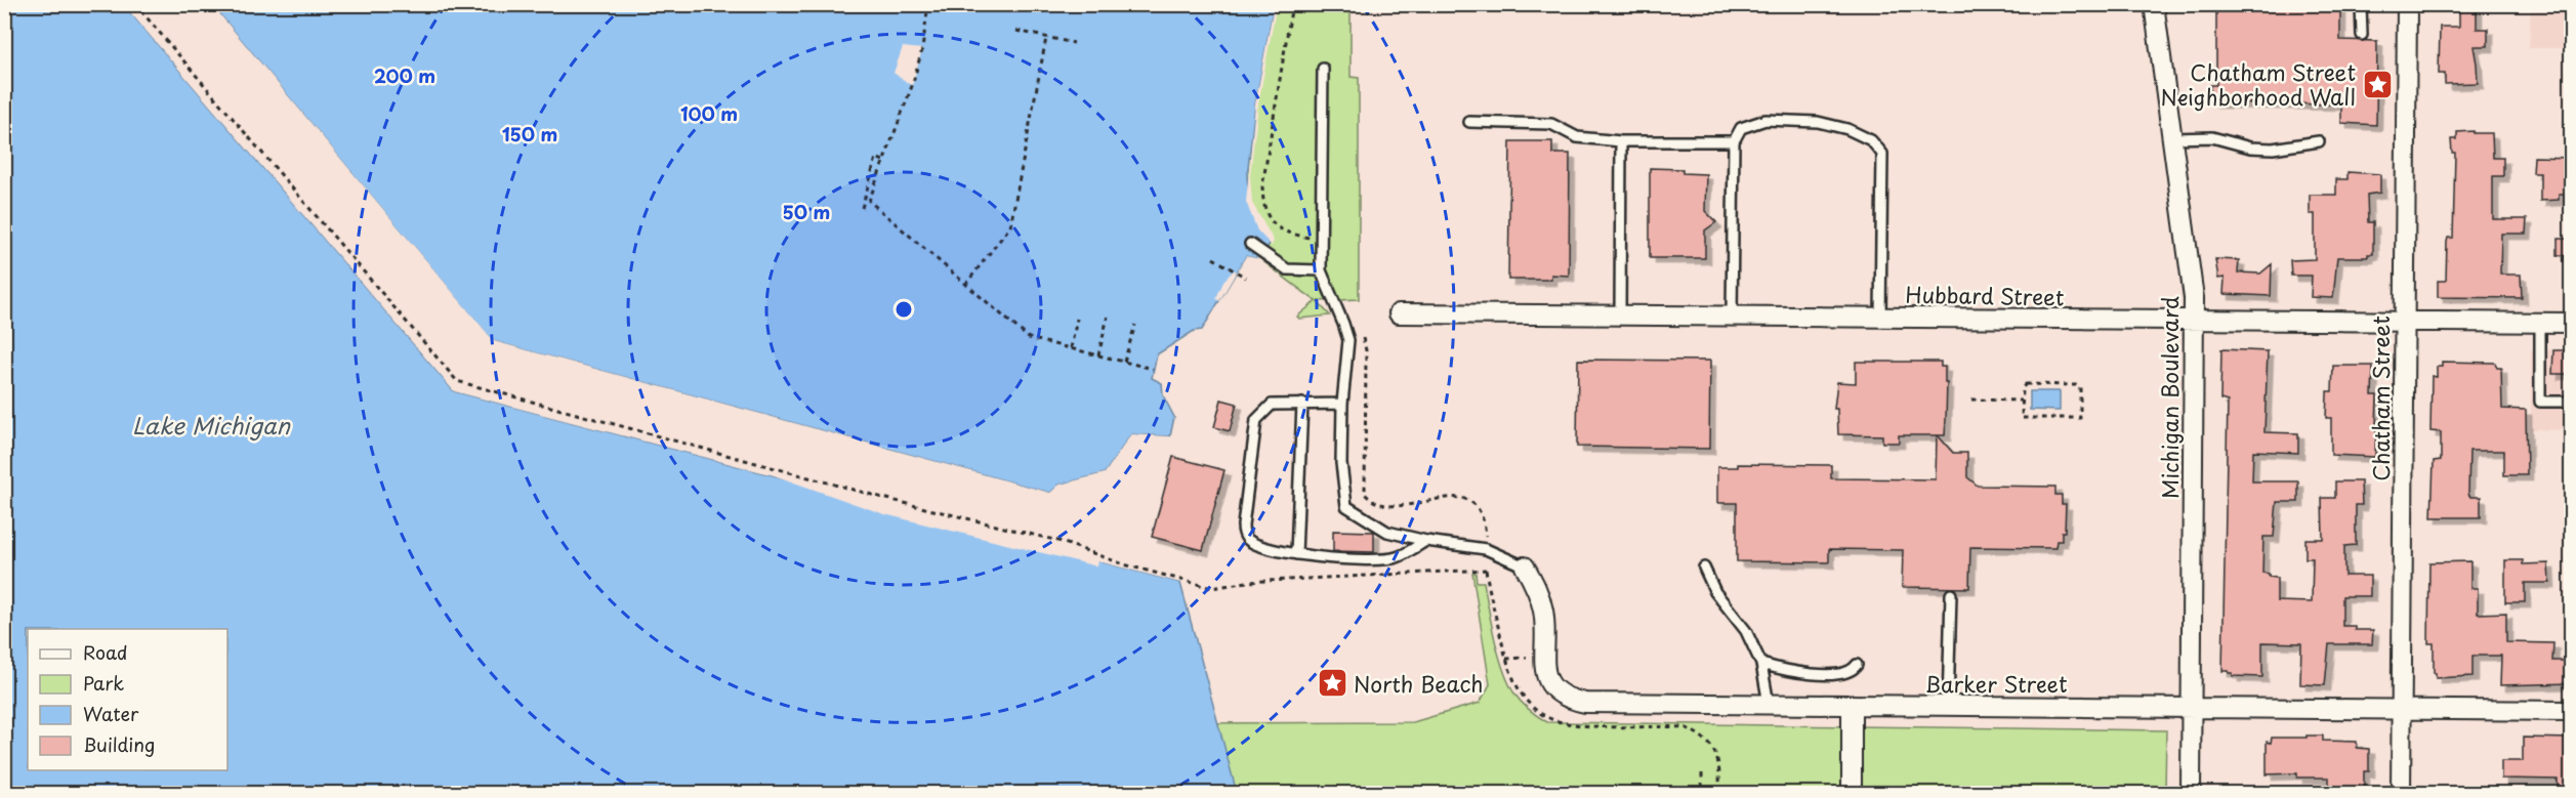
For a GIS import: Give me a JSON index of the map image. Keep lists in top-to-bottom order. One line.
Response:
{"streets":{"street":["Hubbard Street","Michigan Boulevard","Chatham Street","Barker Street"]},"crossings":[["Hubbard Street","Michigan Boulevard"],["Hubbard Street","Chatham Street"],["Michigan Boulevard","Barker Street"],["Chatham Street","Barker Street"]],"water":["Lake Michigan"],"places":{"place":["Chatham Street Neighborhood Wall","North Beach"]},"legend":["Road","Park","Water","Building"],"rings":["200 m","100 m","150 m","50 m"]}
